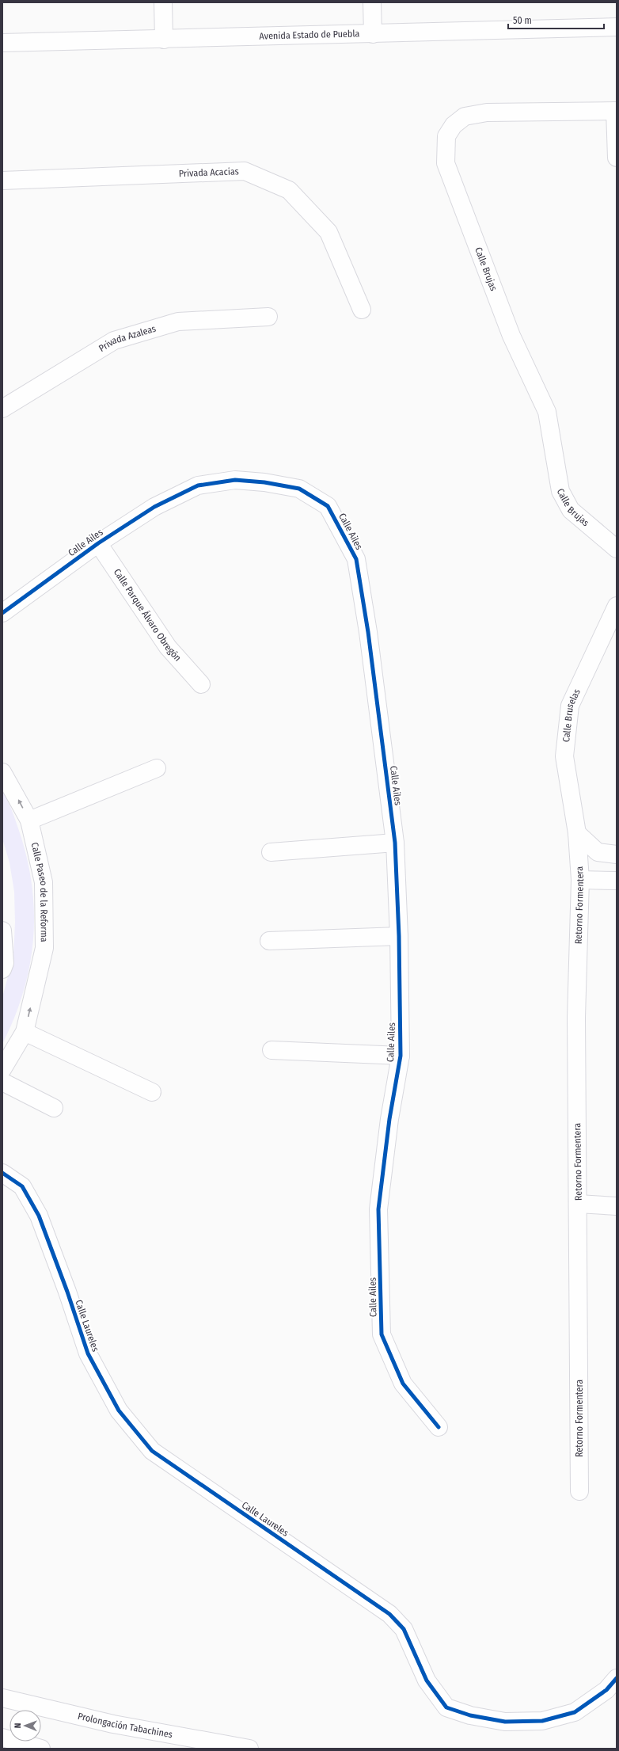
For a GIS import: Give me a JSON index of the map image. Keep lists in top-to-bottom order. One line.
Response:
{"streets":{"street":["Avenida Estado de Puebla","Privada Acacias","Calle Brujas","Privada Azaleas","Calle Ailes","Calle Parque Álvaro Obregón","Calle Bruselas","Calle Paseo de la Reforma","Retorno Formentera","Calle Laureles","Prolongación Tabachines"]},"crossings":[["Calle Ailes","Calle Parque Álvaro Obregón"],["Calle Bruselas","Retorno Formentera"]],"one_way":["Calle Paseo de la Reforma"],"scale_bar":"50 m","north":"left"}
